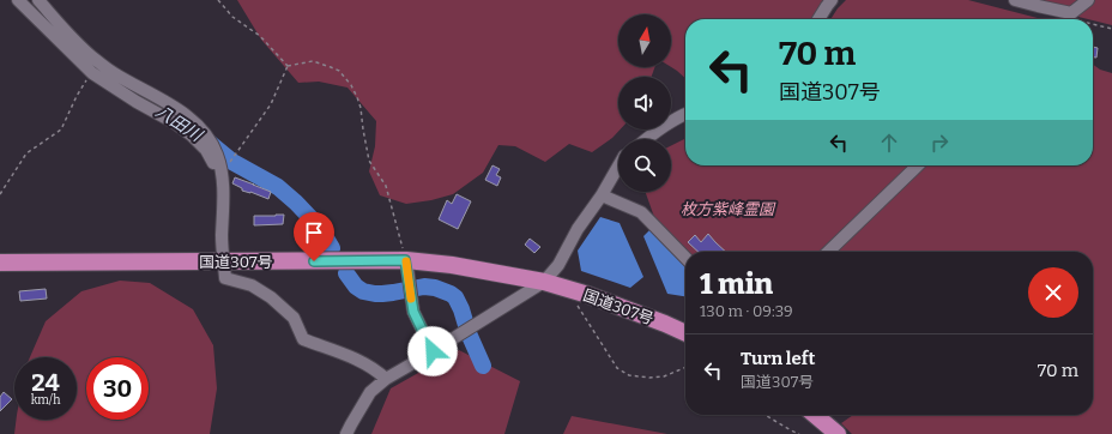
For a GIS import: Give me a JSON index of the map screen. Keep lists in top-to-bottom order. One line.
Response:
{"streets":{"highway":["国道307号"]},"water":["八田川"],"parks":["枚方紫峰霊園"],"north":"top","page":{"turn":["70 m","国道307号"],"heading":["1 min","130 m · 09:39"],"list":[{"name":"Turn left","note":"国道307号","value":"70 m"}],"speed":"24 km/h","limit":"30"}}
